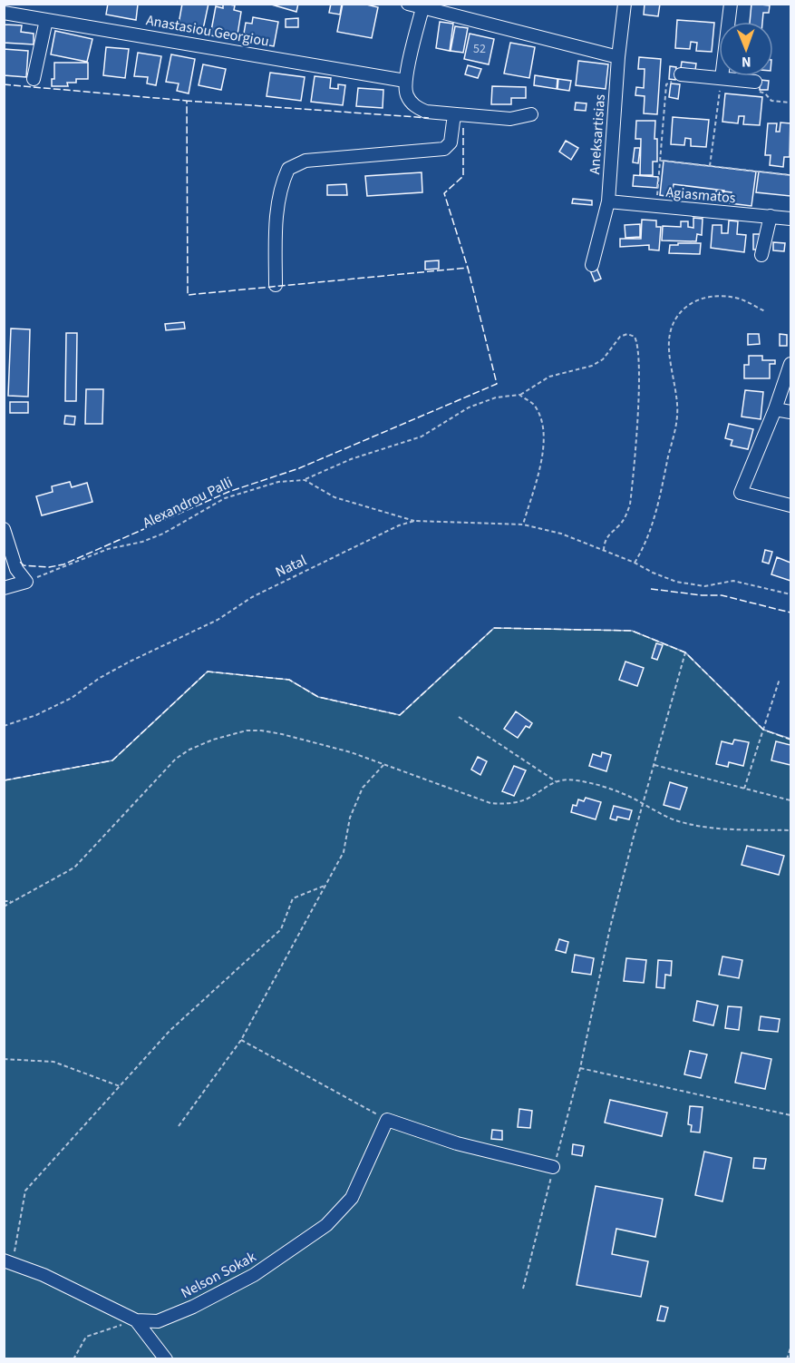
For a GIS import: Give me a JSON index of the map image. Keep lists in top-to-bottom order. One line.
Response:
{"streets":{"street":["Anastasiou Georgiou","Aneksartisias","Agiasmatos","Nelson Sokak"],"path":["Alexandrou Palli","Natal"]},"crossings":[["Aneksartisias","Agiasmatos"]],"house_numbers":["52"],"north":"bottom"}
